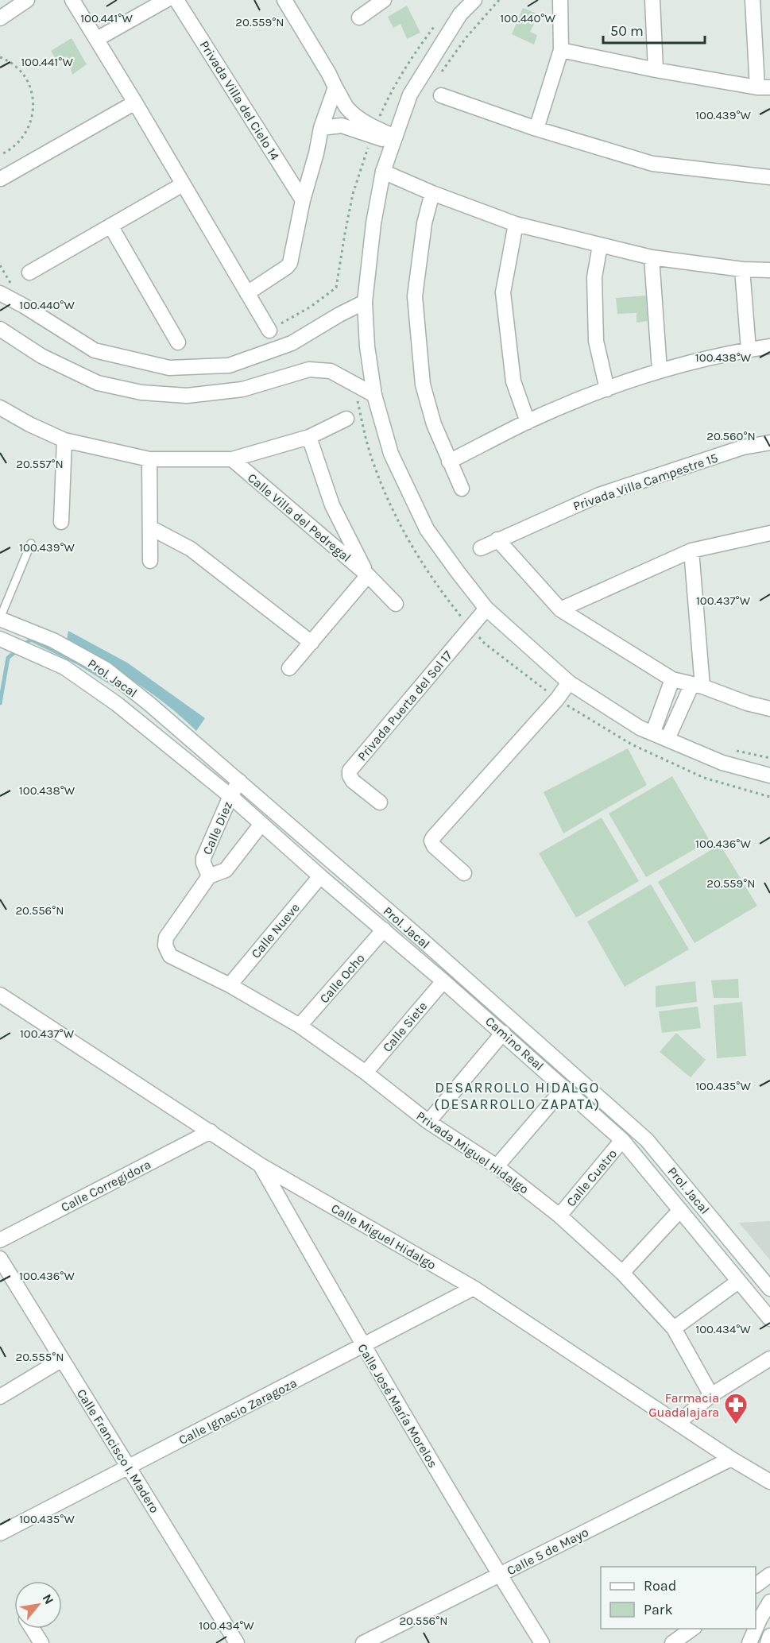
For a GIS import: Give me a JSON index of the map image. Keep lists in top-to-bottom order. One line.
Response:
{"streets":{"street":["Privada Villa del Cielo 14","Privada Villa Campestre 15","Calle Villa del Pedregal","Prol. Jacal","Privada Puerta del Sol 17","Calle Diez","Calle Nueve","Calle Ocho","Calle Siete","Camino Real","Privada Miguel Hidalgo","Calle Cuatro","Calle Corregidora","Calle Miguel Hidalgo","Calle José María Morelos","Calle Ignacio Zaragoza","Calle Francisco I. Madero","Calle 5 de Mayo"]},"crossings":[["Prol. Jacal","Calle Diez"],["Prol. Jacal","Camino Real"],["Calle Diez","Camino Real"],["Calle Diez","Privada Miguel Hidalgo"],["Calle Nueve","Camino Real"],["Calle Nueve","Privada Miguel Hidalgo"],["Calle Ocho","Camino Real"],["Calle Ocho","Privada Miguel Hidalgo"],["Calle Siete","Camino Real"],["Calle Siete","Privada Miguel Hidalgo"],["Camino Real","Calle Cuatro"],["Privada Miguel Hidalgo","Calle Cuatro"],["Calle Corregidora","Calle Miguel Hidalgo"],["Calle Miguel Hidalgo","Calle José María Morelos"],["Calle Miguel Hidalgo","Calle Ignacio Zaragoza"],["Calle Miguel Hidalgo","Calle 5 de Mayo"],["Calle José María Morelos","Calle Ignacio Zaragoza"],["Calle José María Morelos","Calle 5 de Mayo"],["Calle Ignacio Zaragoza","Calle Francisco I. Madero"]],"districts":["DESARROLLO HIDALGO (DESARROLLO ZAPATA)"],"places":{"pharmacy":["Farmacia Guadalajara"]},"legend":["Road","Park"],"scale_bar":"50 m","north":"top right","coordinates":["100.441°W","100.440°W","20.559°N","100.439°W","100.438°W","20.560°N","20.557°N","100.437°W","100.436°W","20.556°N","100.435°W","100.434°W","20.555°N"]}
